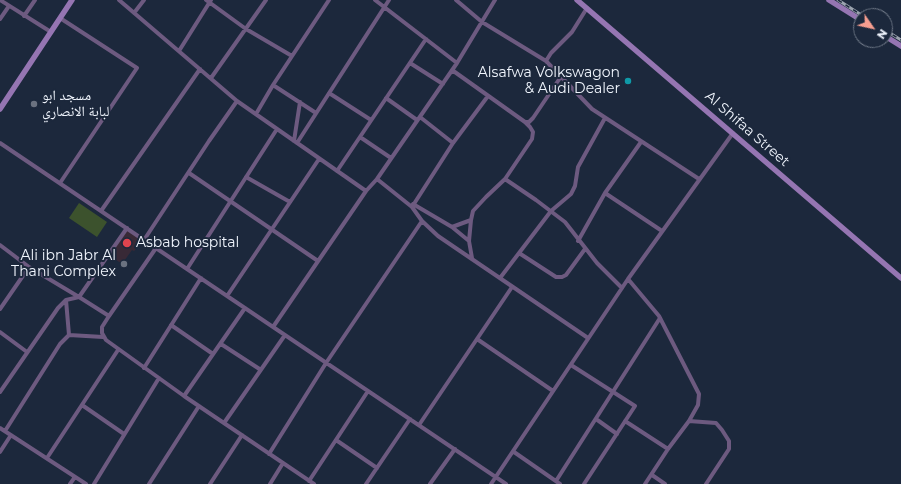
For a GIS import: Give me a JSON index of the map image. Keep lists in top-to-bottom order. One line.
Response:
{"streets":{"street":["Al Shifaa Street"]},"places":["Alsafwa Volkswagon & Audi Dealer","مسجد ابو لبابة الانصاري","Asbab hospital","Ali ibn Jabr Al Thani Complex"],"north":"bottom right"}
